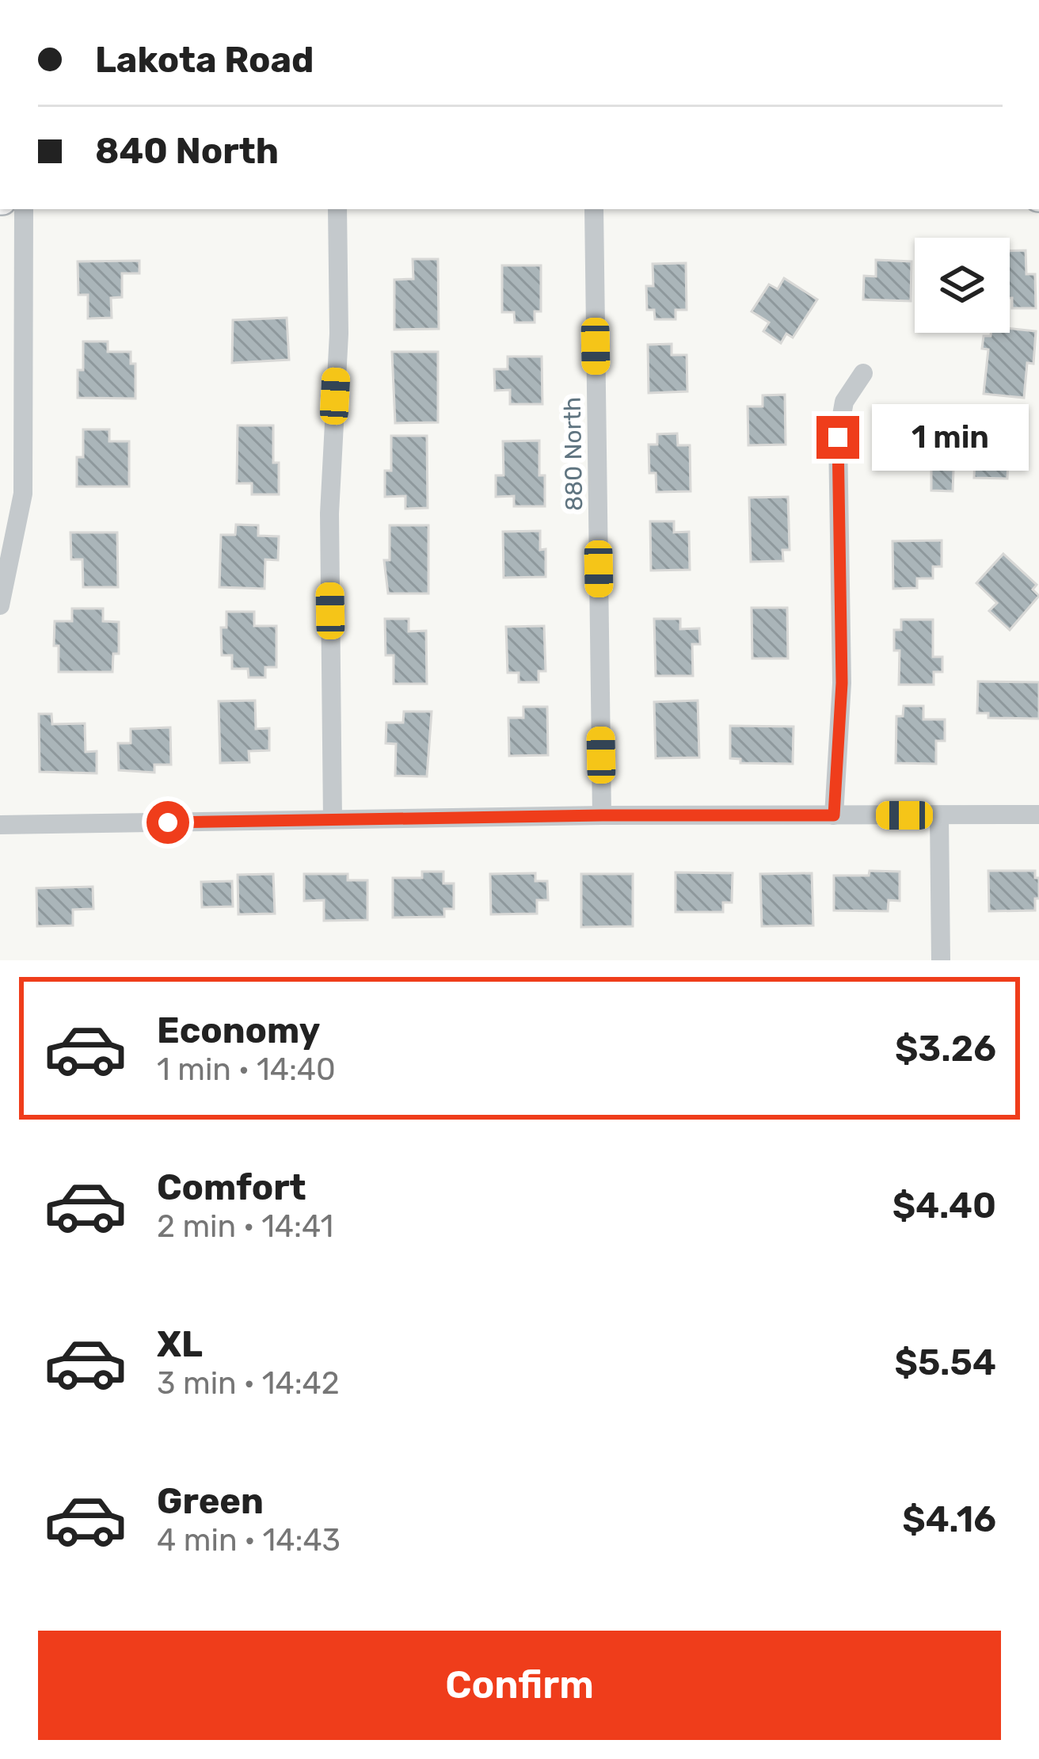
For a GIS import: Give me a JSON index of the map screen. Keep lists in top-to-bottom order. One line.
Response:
{"streets":{"street":["880 North"]},"page":{"banner":["Lakota Road","840 North"],"bubble":"1 min","list":[{"name":"Economy","note":"1 min · 14:40","value":"$3.26"},{"name":"Comfort","note":"2 min · 14:41","value":"$4.40"},{"name":"XL","note":"3 min · 14:42","value":"$5.54"},{"name":"Green","note":"4 min · 14:43","value":"$4.16"}],"buttons":"Confirm"}}
